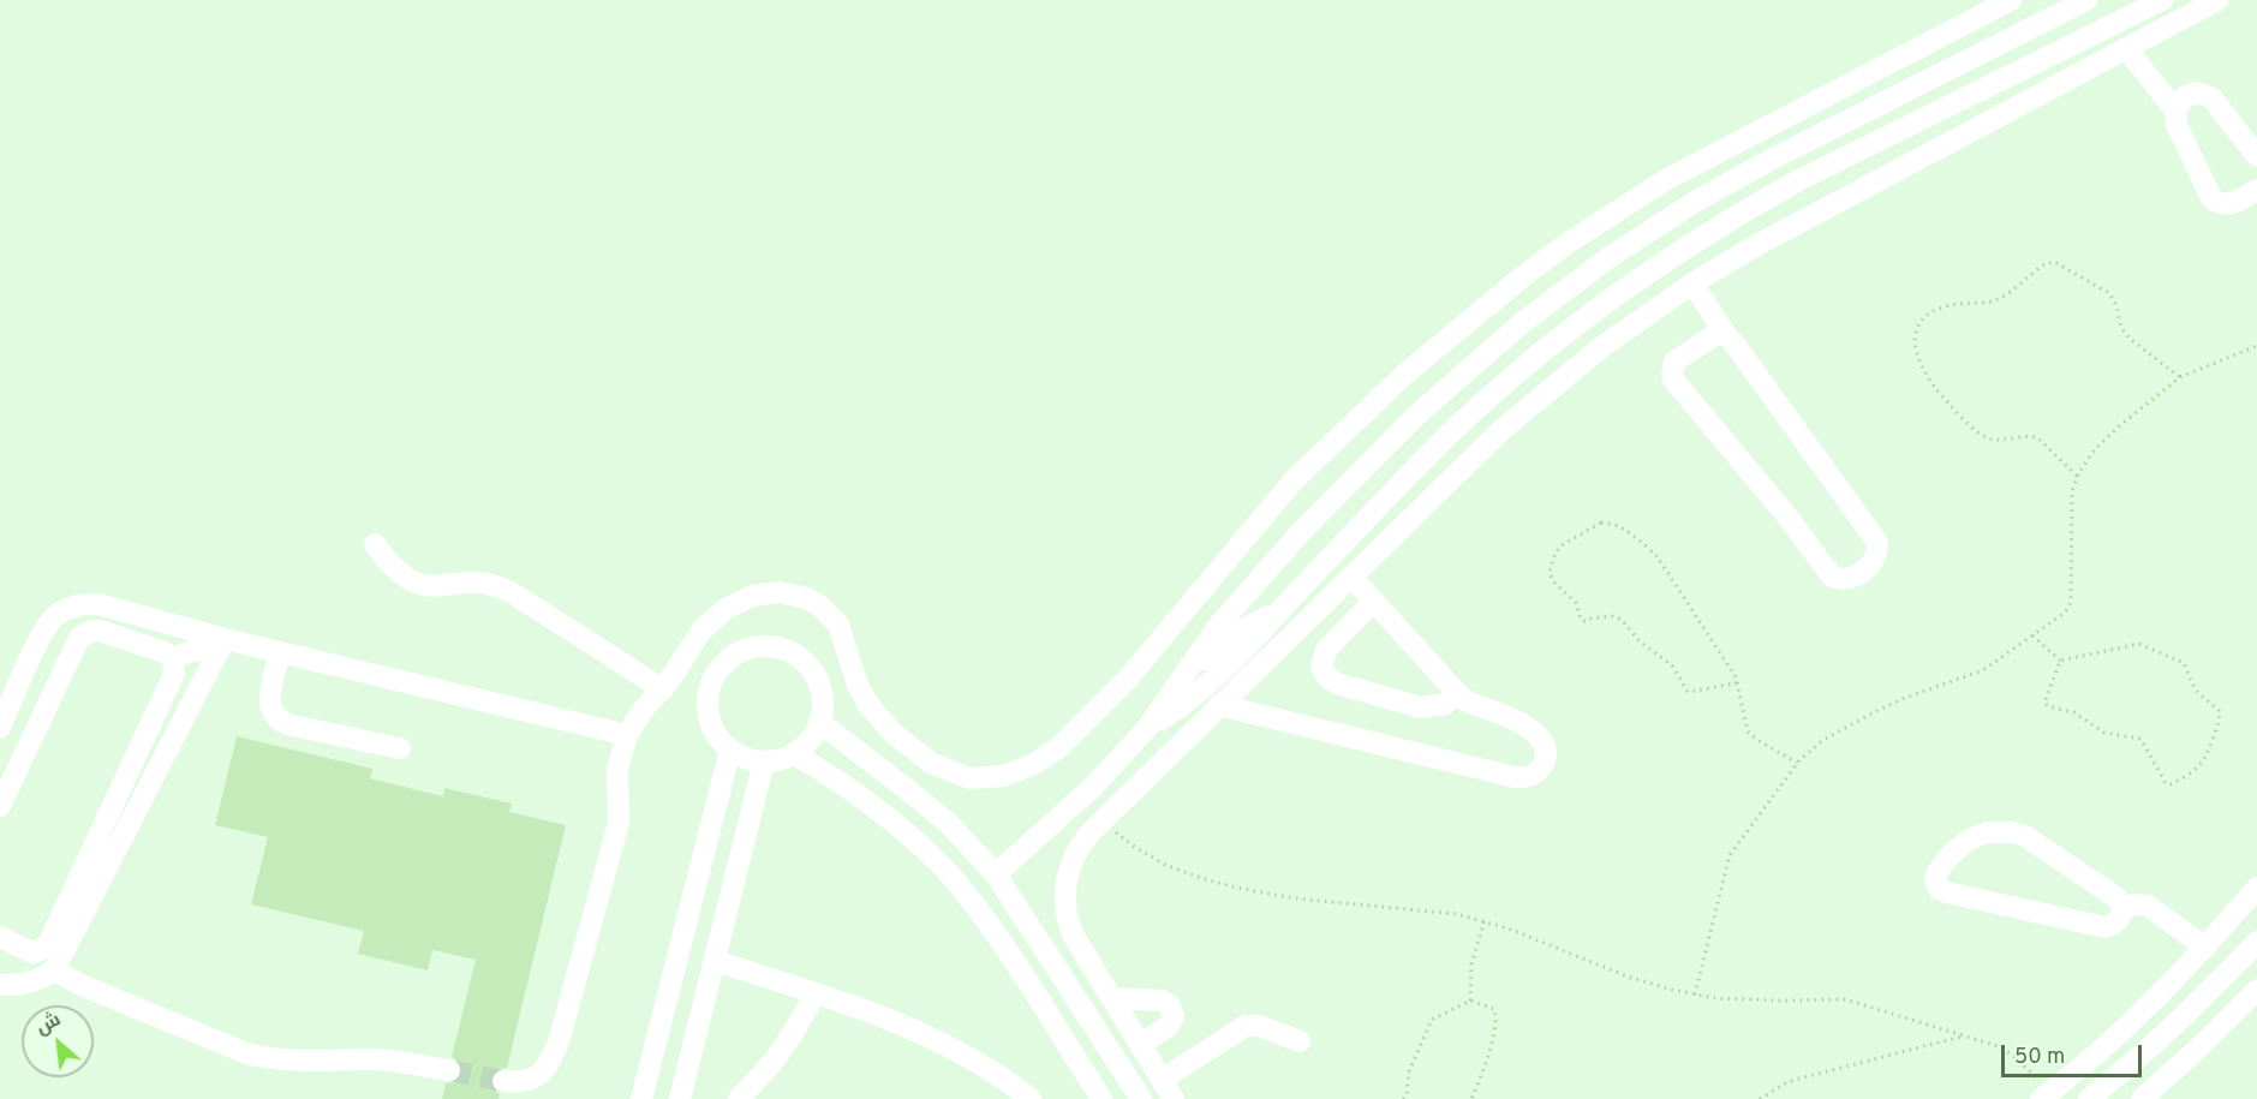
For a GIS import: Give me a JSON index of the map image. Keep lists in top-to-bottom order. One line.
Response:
{"scale_bar":"50 m","north":"top left"}
